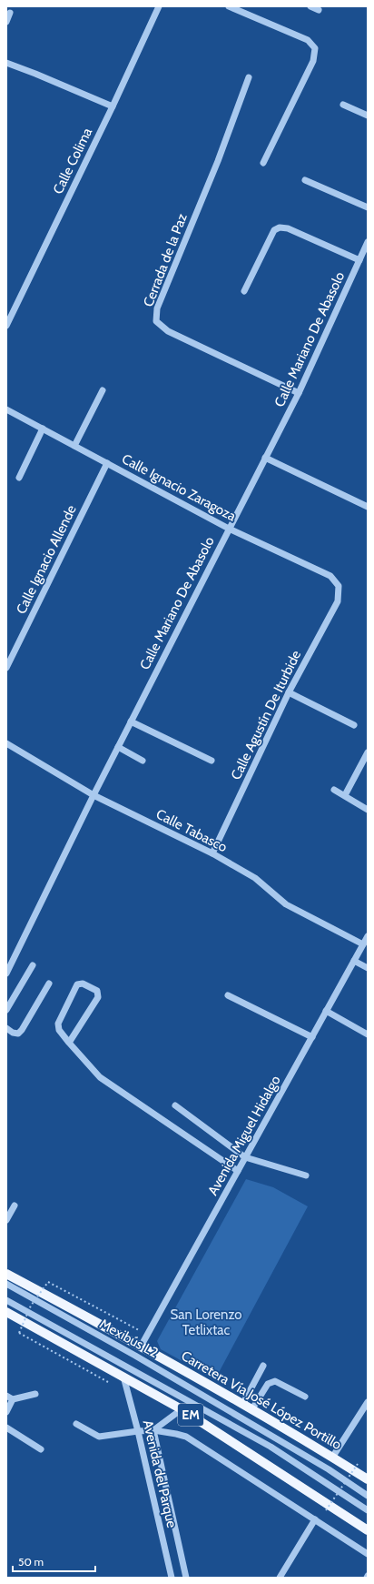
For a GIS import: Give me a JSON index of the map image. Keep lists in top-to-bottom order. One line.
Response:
{"streets":{"main road":["Carretera Vía José López Portillo","EM"],"street":["Calle Colima","Cerrada de la Paz","Calle Mariano De Abasolo","Calle Ignacio Zaragoza","Calle Ignacio Allende","Calle Agustín De Iturbide","Calle Tabasco","Avenida Miguel Hidalgo","Mexibús L2","Avenida del Parque"]},"crossings":[["Cerrada de la Paz","Calle Mariano De Abasolo"],["Calle Mariano De Abasolo","Calle Ignacio Zaragoza"],["Calle Mariano De Abasolo","Calle Tabasco"],["Calle Ignacio Zaragoza","Calle Ignacio Allende"],["Calle Ignacio Zaragoza","Calle Agustín De Iturbide"],["Calle Agustín De Iturbide","Calle Tabasco"],["Calle Tabasco","Avenida Miguel Hidalgo"],["Avenida Miguel Hidalgo","Carretera Vía José López Portillo"],["EM","Avenida del Parque"]],"parks":["San Lorenzo Tetlixtac"],"scale_bar":"50 m"}
